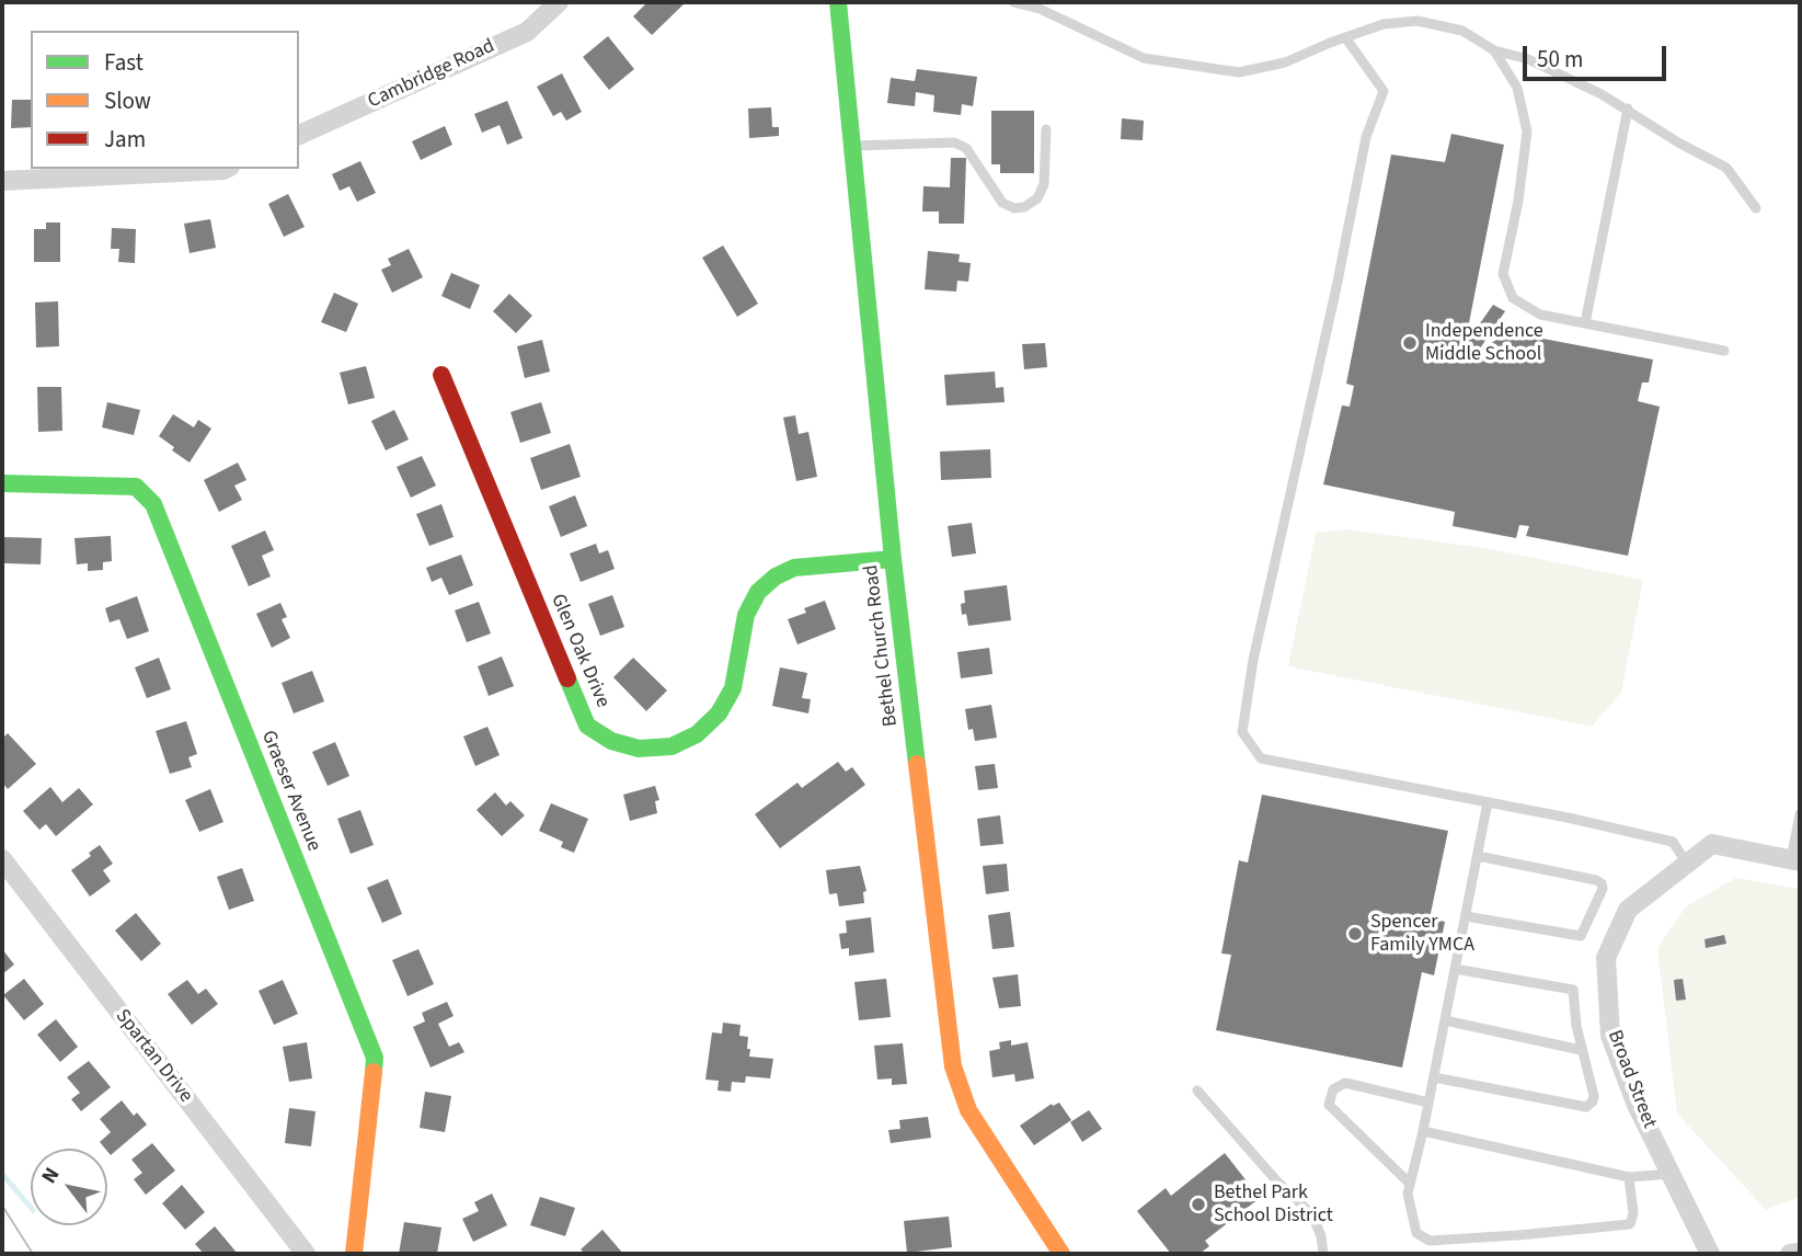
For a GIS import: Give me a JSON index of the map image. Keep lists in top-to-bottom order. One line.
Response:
{"streets":{"street":["Cambridge Road","Bethel Church Road","Glen Oak Drive","Graeser Avenue","Spartan Drive","Broad Street"]},"crossings":[["Bethel Church Road","Glen Oak Drive"]],"places":["Independence Middle School","Spencer Family YMCA","Bethel Park School District"],"legend":["Fast","Slow","Jam"],"scale_bar":"50 m","north":"top left"}
